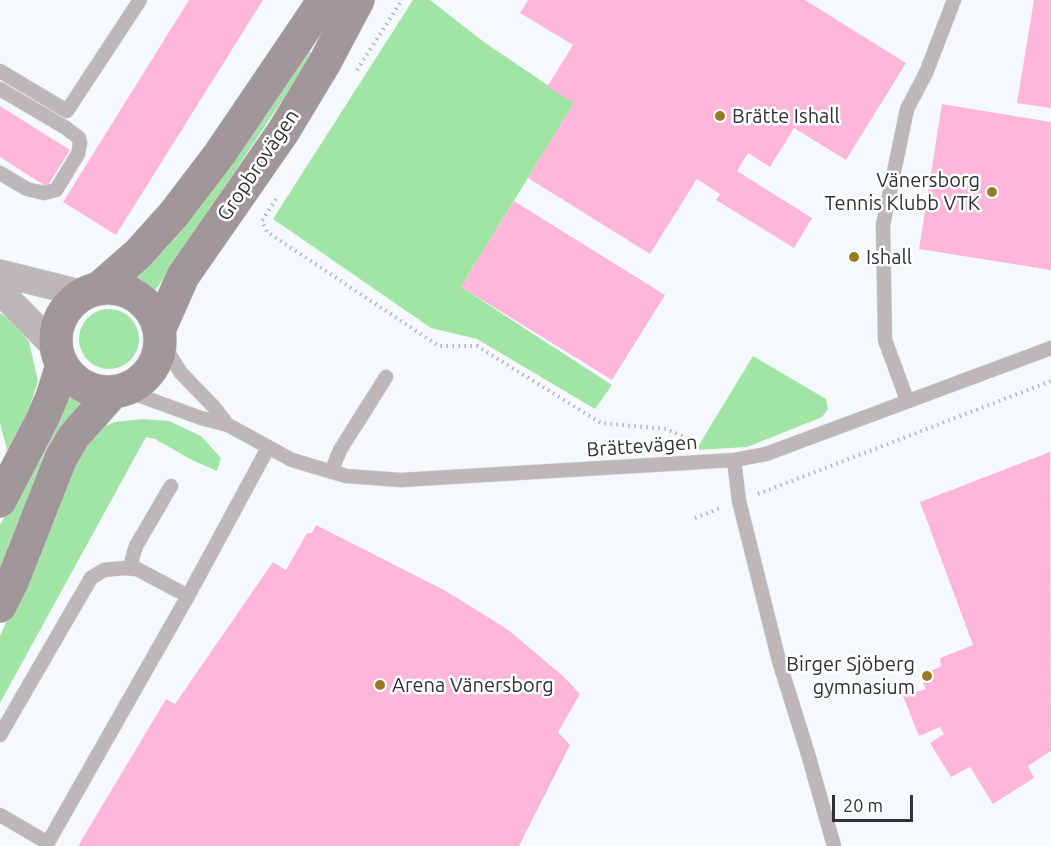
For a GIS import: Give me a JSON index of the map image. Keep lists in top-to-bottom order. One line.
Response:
{"streets":{"street":["Gropbrovägen"],"lane":["Brättevägen"]},"crossings":[["Gropbrovägen","Brättevägen"]],"places":["Brätte Ishall","Vänersborg Tennis Klubb VTK","Ishall","Birger Sjöberg gymnasium","Arena Vänersborg"],"scale_bar":"20 m"}
